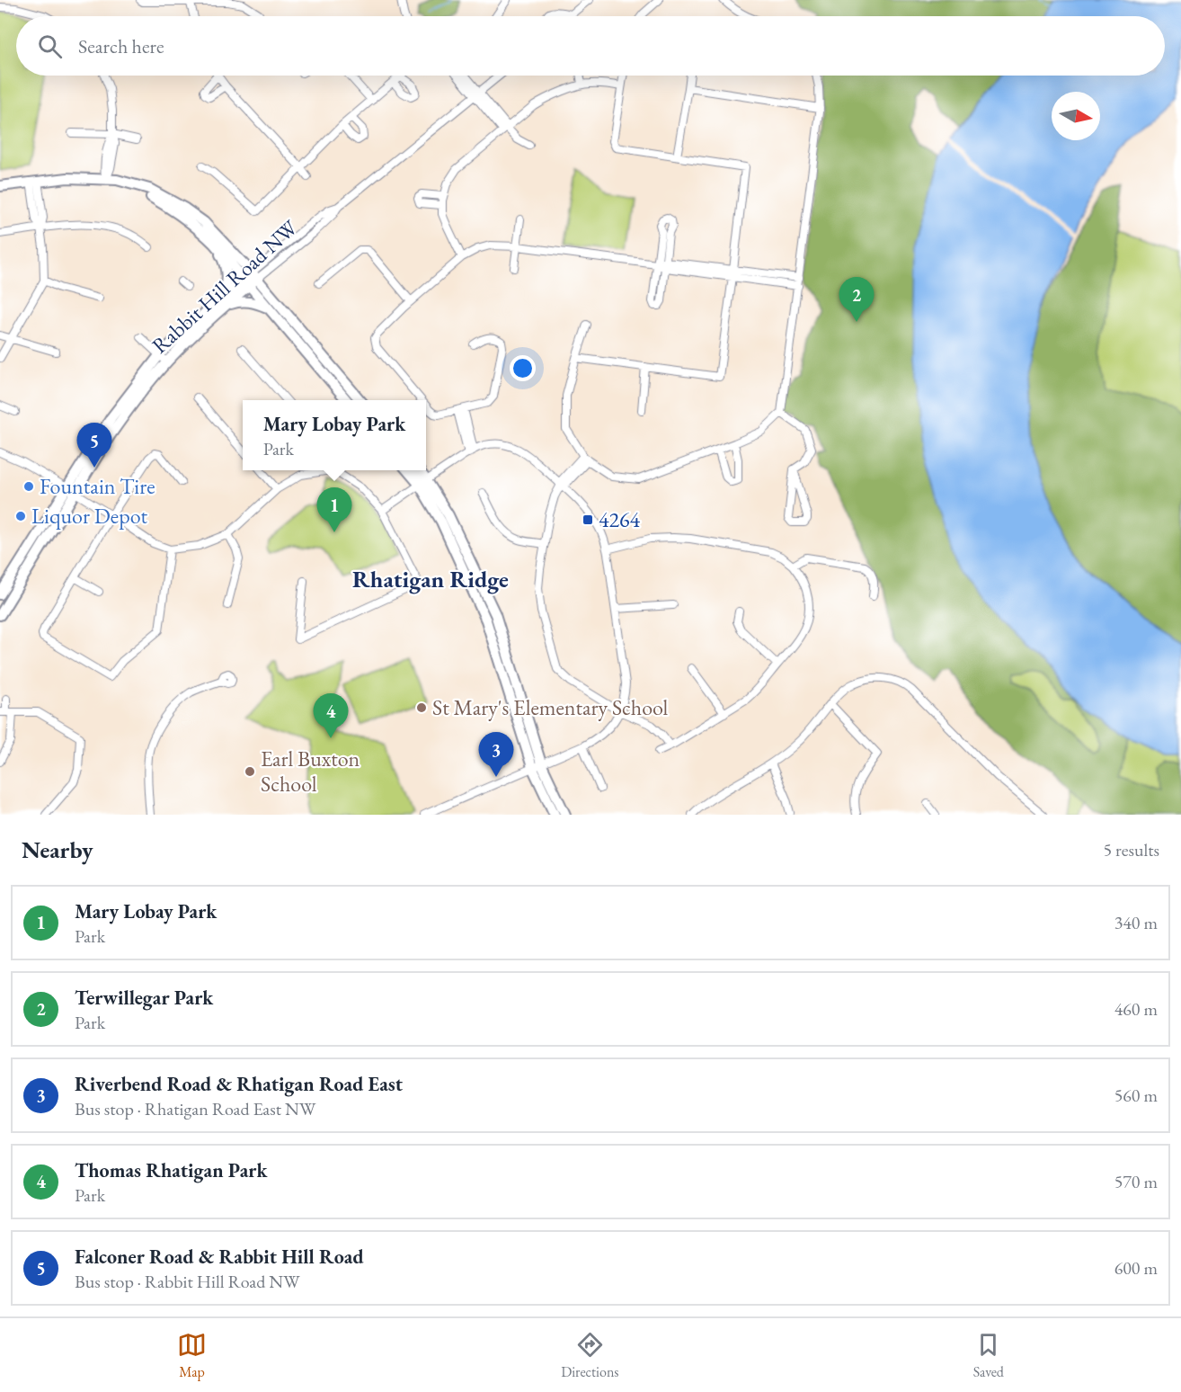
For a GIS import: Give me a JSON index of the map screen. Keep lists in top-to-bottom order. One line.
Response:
{"streets":{"main road":["Rabbit Hill Road NW"]},"districts":["Rhatigan Ridge"],"places":{"other":["Fountain Tire","Liquor Depot","St Mary's Elementary School","Earl Buxton School"],"transit":["4264"]},"north":"right","page":{"search":"Search here","pins":["2","5","1","4","3"],"popup":["Mary Lobay Park","Park"],"heading":["Nearby","5 results"],"list":[{"mark":"1","name":"Mary Lobay Park","note":"Park","value":"340 m"},{"mark":"2","name":"Terwillegar Park","note":"Park","value":"460 m"},{"mark":"3","name":"Riverbend Road & Rhatigan Road East","note":"Bus stop · Rhatigan Road East NW","value":"560 m"},{"mark":"4","name":"Thomas Rhatigan Park","note":"Park","value":"570 m"},{"mark":"5","name":"Falconer Road & Rabbit Hill Road","note":"Bus stop · Rabbit Hill Road NW","value":"600 m"}],"nav":["Map","Directions","Saved"]}}
